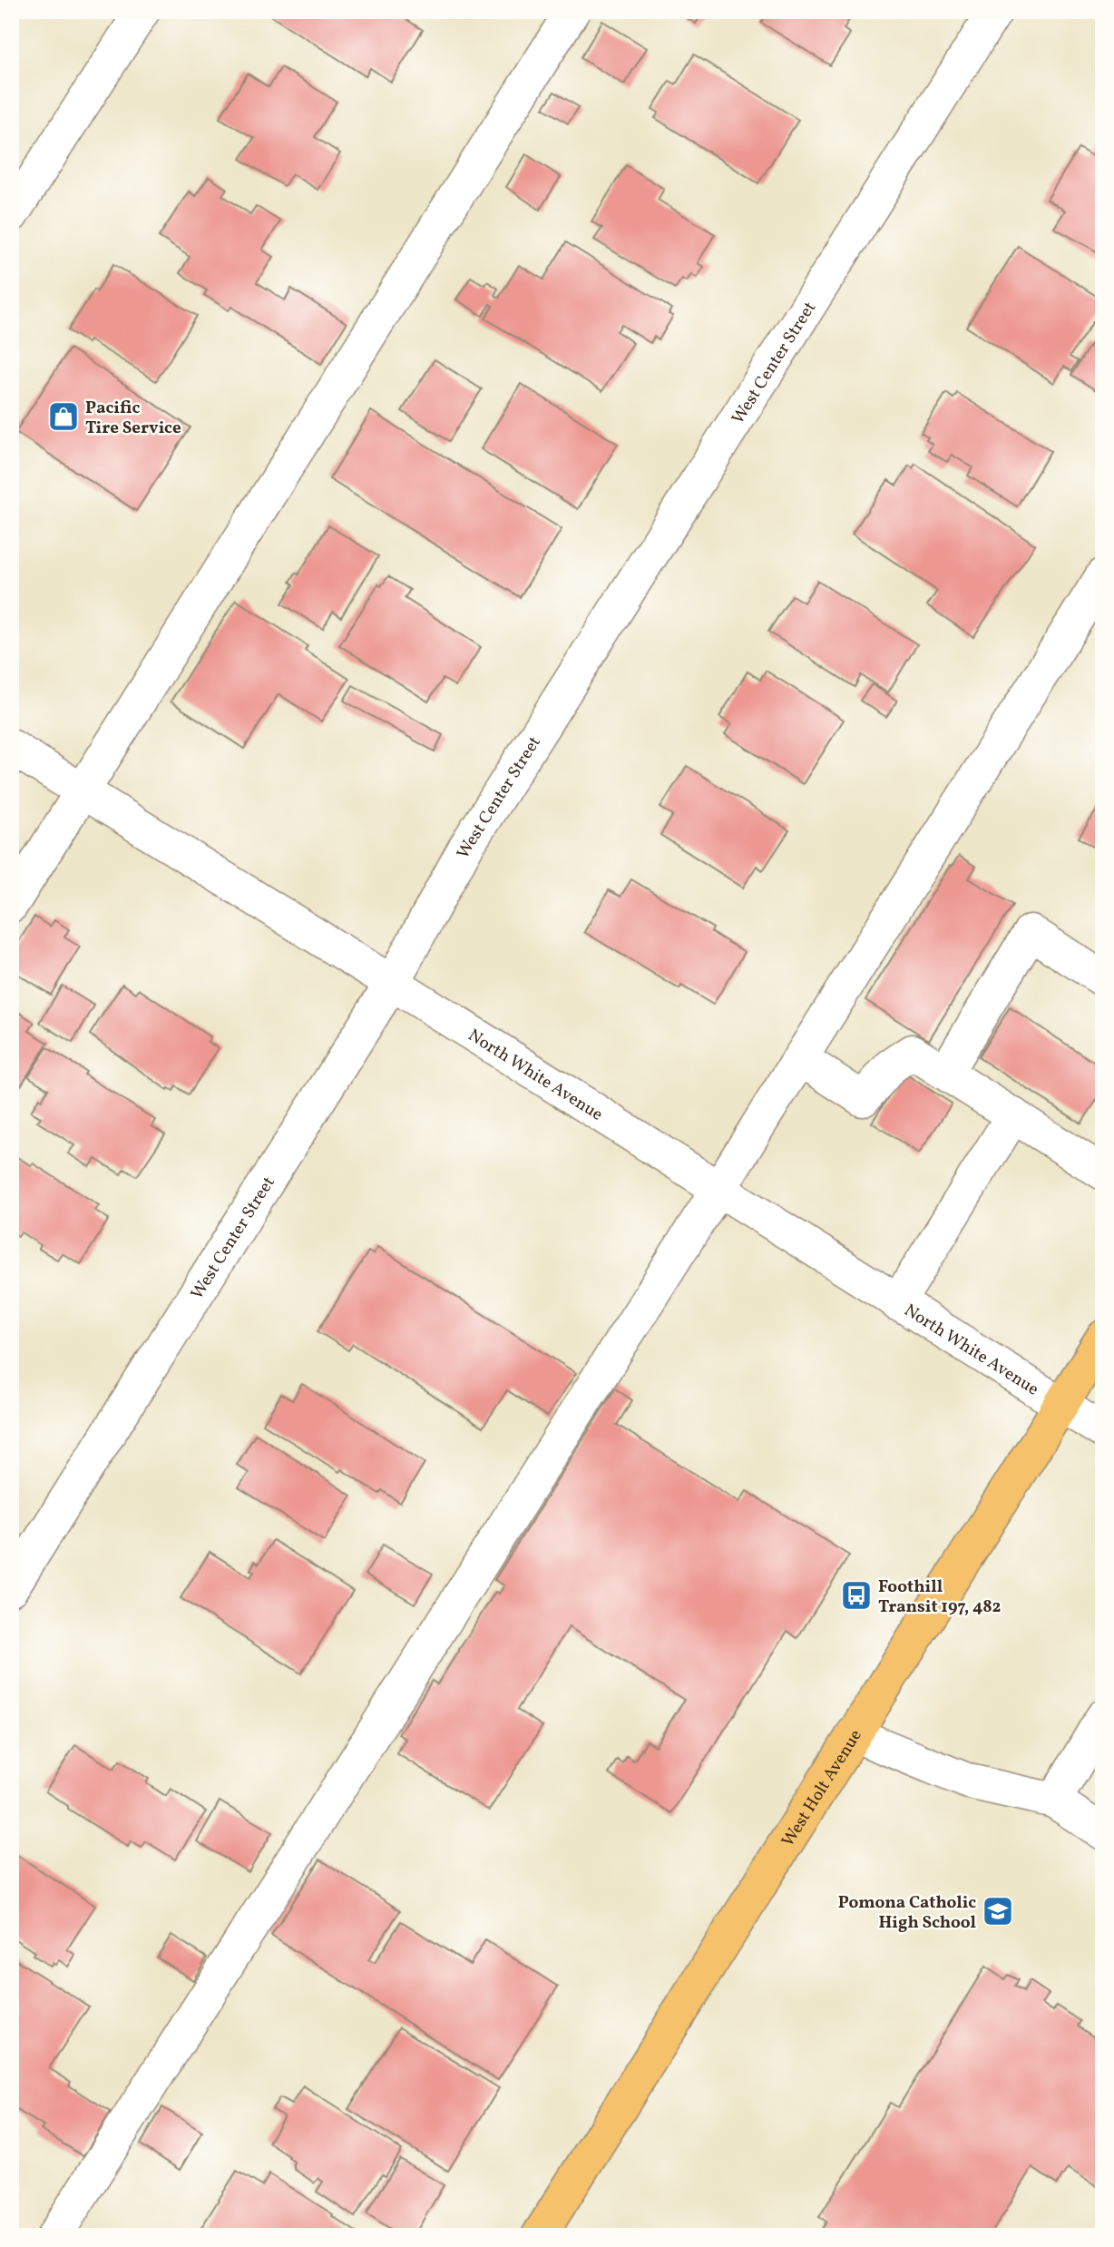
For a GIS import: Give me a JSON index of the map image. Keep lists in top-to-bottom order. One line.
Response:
{"streets":{"main road":["West Holt Avenue"],"street":["West Center Street","North White Avenue"]},"crossings":[["West Center Street","North White Avenue"],["North White Avenue","West Holt Avenue"]],"places":{"shop":["Pacific Tire Service"],"bus stop":["Foothill Transit 197, 482"],"school or university":["Pomona Catholic High School"]}}
